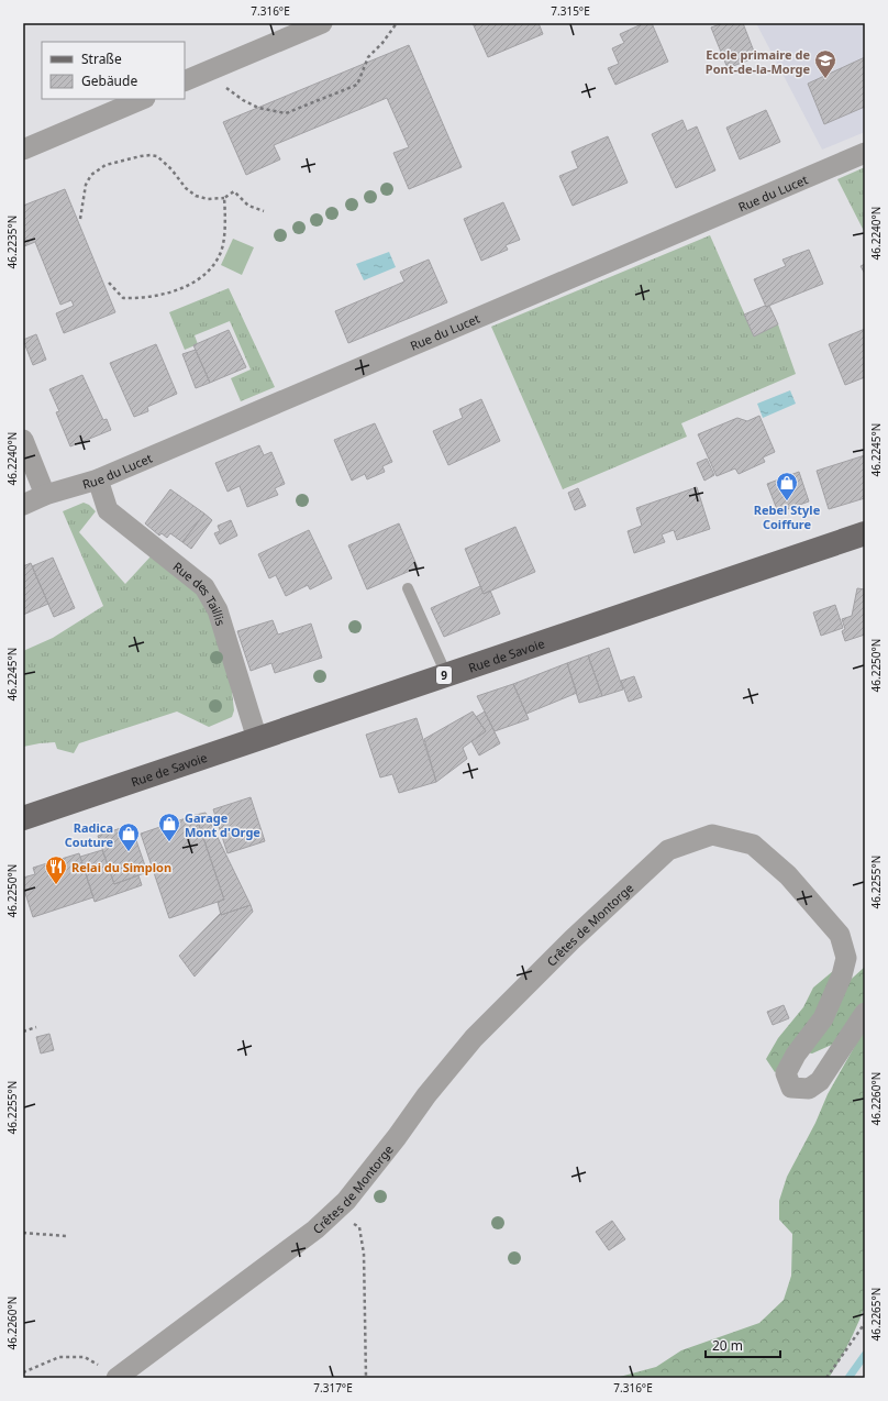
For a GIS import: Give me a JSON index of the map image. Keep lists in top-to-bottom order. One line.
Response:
{"streets":{"main road":["Rue de Savoie","9"],"street":["Rue du Lucet","Rue des Taillis","Crêtes de Montorge"]},"crossings":[["Rue du Lucet","Rue des Taillis"],["Rue des Taillis","Rue de Savoie"]],"places":{"school or university":["Ecole primaire de Pont-de-la-Morge"],"shop":["Rebel Style Coiffure","Garage Mont d'Orge","Radica Couture"],"restaurant":["Relai du Simplon"]},"legend":["Straße","Gebäude"],"scale_bar":"20 m","coordinates":["7.316°E","7.315°E","46.2240°N","46.2235°N","46.2245°N","46.2250°N","46.2255°N","46.2260°N","46.2265°N","7.317°E"]}
